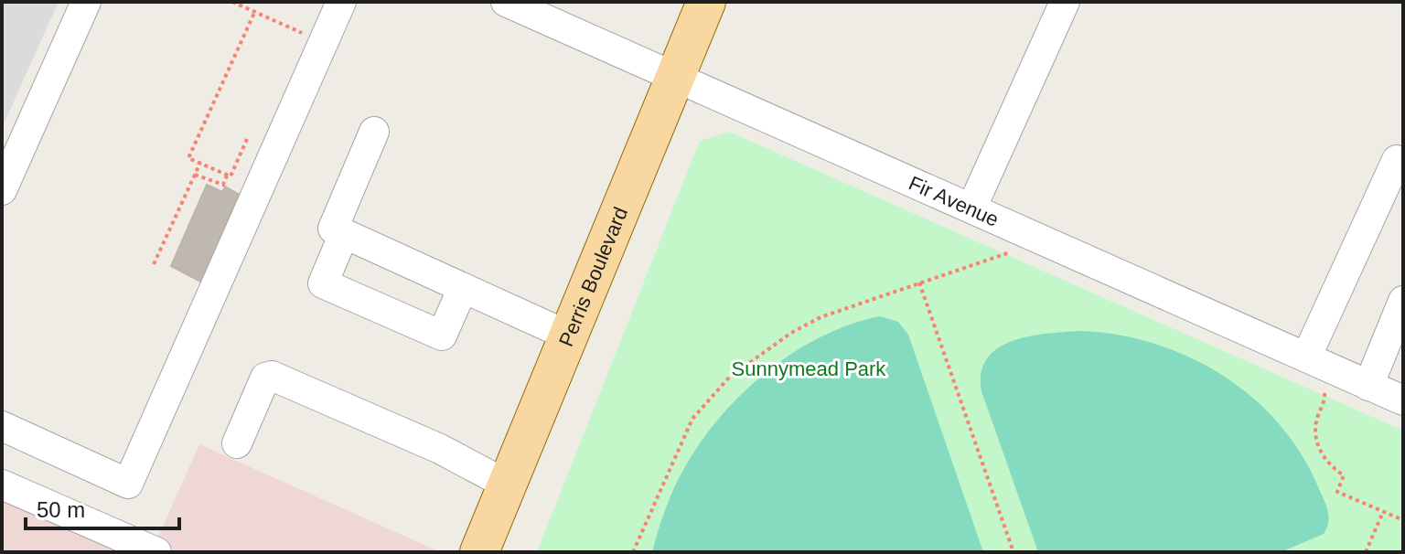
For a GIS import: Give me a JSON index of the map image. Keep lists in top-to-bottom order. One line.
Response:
{"streets":{"main road":["Perris Boulevard"],"street":["Fir Avenue"]},"crossings":[["Fir Avenue","Perris Boulevard"]],"parks":["Sunnymead Park"],"scale_bar":"50 m"}
